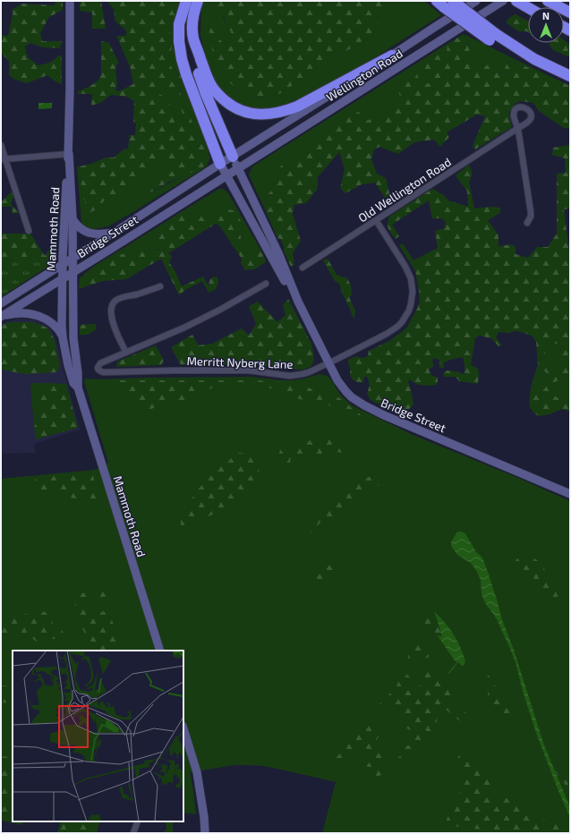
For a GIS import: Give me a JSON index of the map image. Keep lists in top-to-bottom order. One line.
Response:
{"streets":{"main road":["Wellington Road","Mammoth Road","Bridge Street"],"street":["Old Wellington Road","Merritt Nyberg Lane"]},"crossings":[["Wellington Road","Bridge Street"],["Old Wellington Road","Merritt Nyberg Lane"],["Mammoth Road","Bridge Street"],["Bridge Street","Merritt Nyberg Lane"]],"north":"top"}
